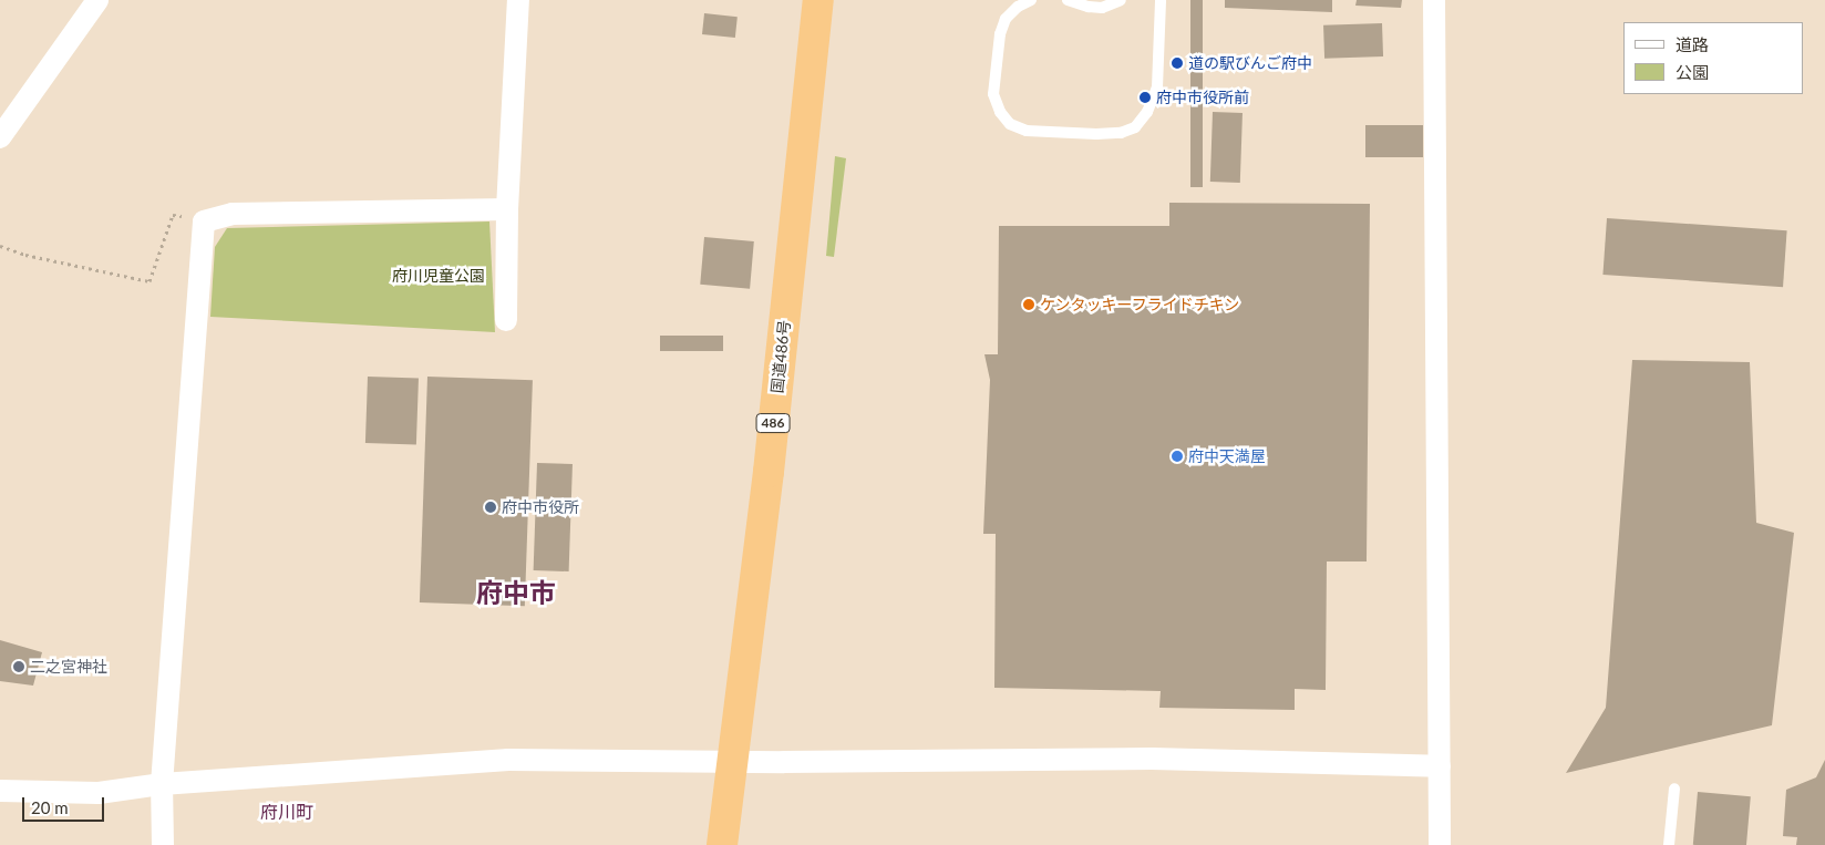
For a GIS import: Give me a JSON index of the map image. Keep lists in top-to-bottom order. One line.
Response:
{"streets":{"highway":["国道486号","486"]},"districts":["府中市","府川町"],"parks":["府川児童公園"],"places":["道の駅びんご府中","府中市役所前","ケンタッキーフライドチキン","府中天満屋","府中市役所","二之宮神社"],"legend":["道路","公園"],"scale_bar":"20 m"}
